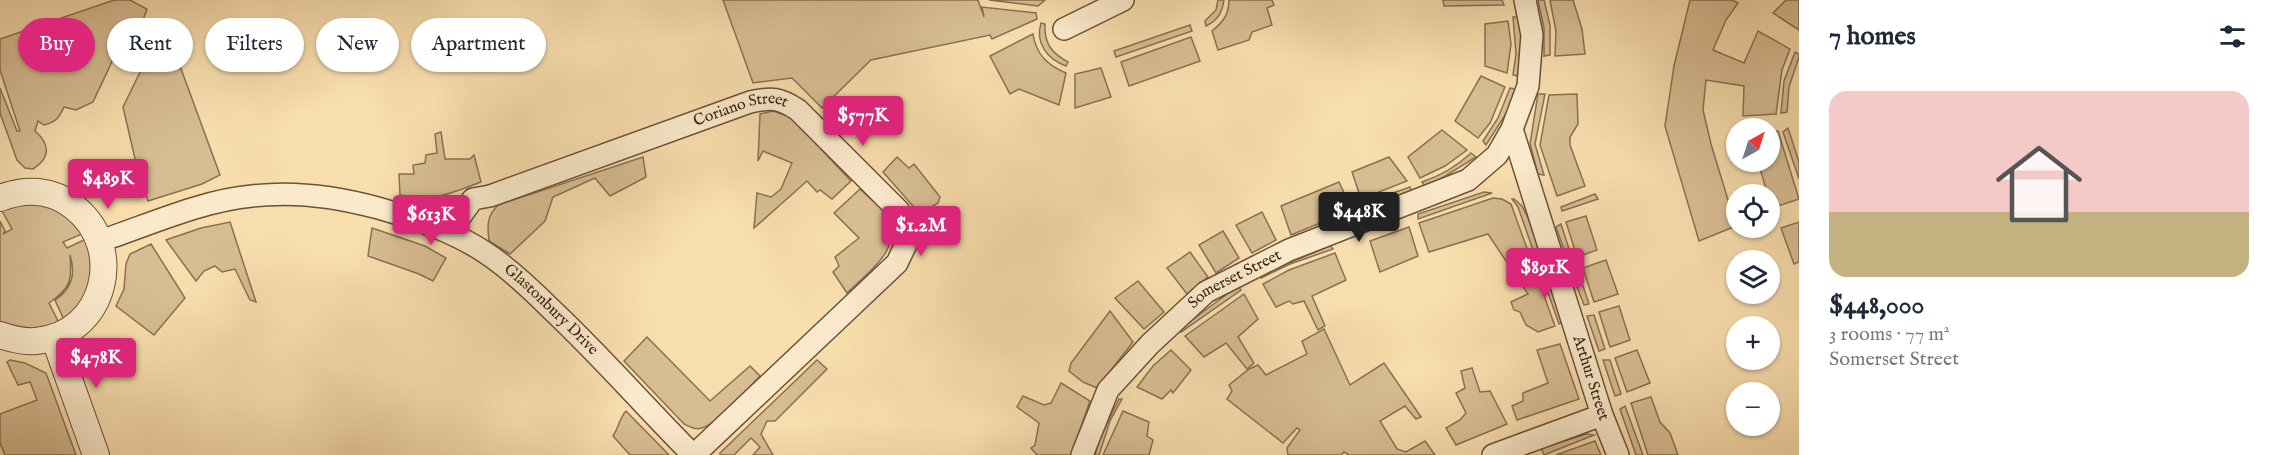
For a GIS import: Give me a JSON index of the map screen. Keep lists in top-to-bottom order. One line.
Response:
{"streets":{"street":["Coriano Street","Somerset Street","Glastonbury Drive","Arthur Street"]},"crossings":[["Coriano Street","Glastonbury Drive"],["Somerset Street","Arthur Street"]],"north":"top right","page":{"heading":"7 homes","chip":["Buy","Rent","Filters","New","Apartment"],"list":[{"name":"$448,000","note":"3 rooms · 77 m² · Somerset Street"}],"price":["$577K","$489K","$448K","$613K","$1.2M","$891K","$478K"],"map_buttons":["+","−"]}}
